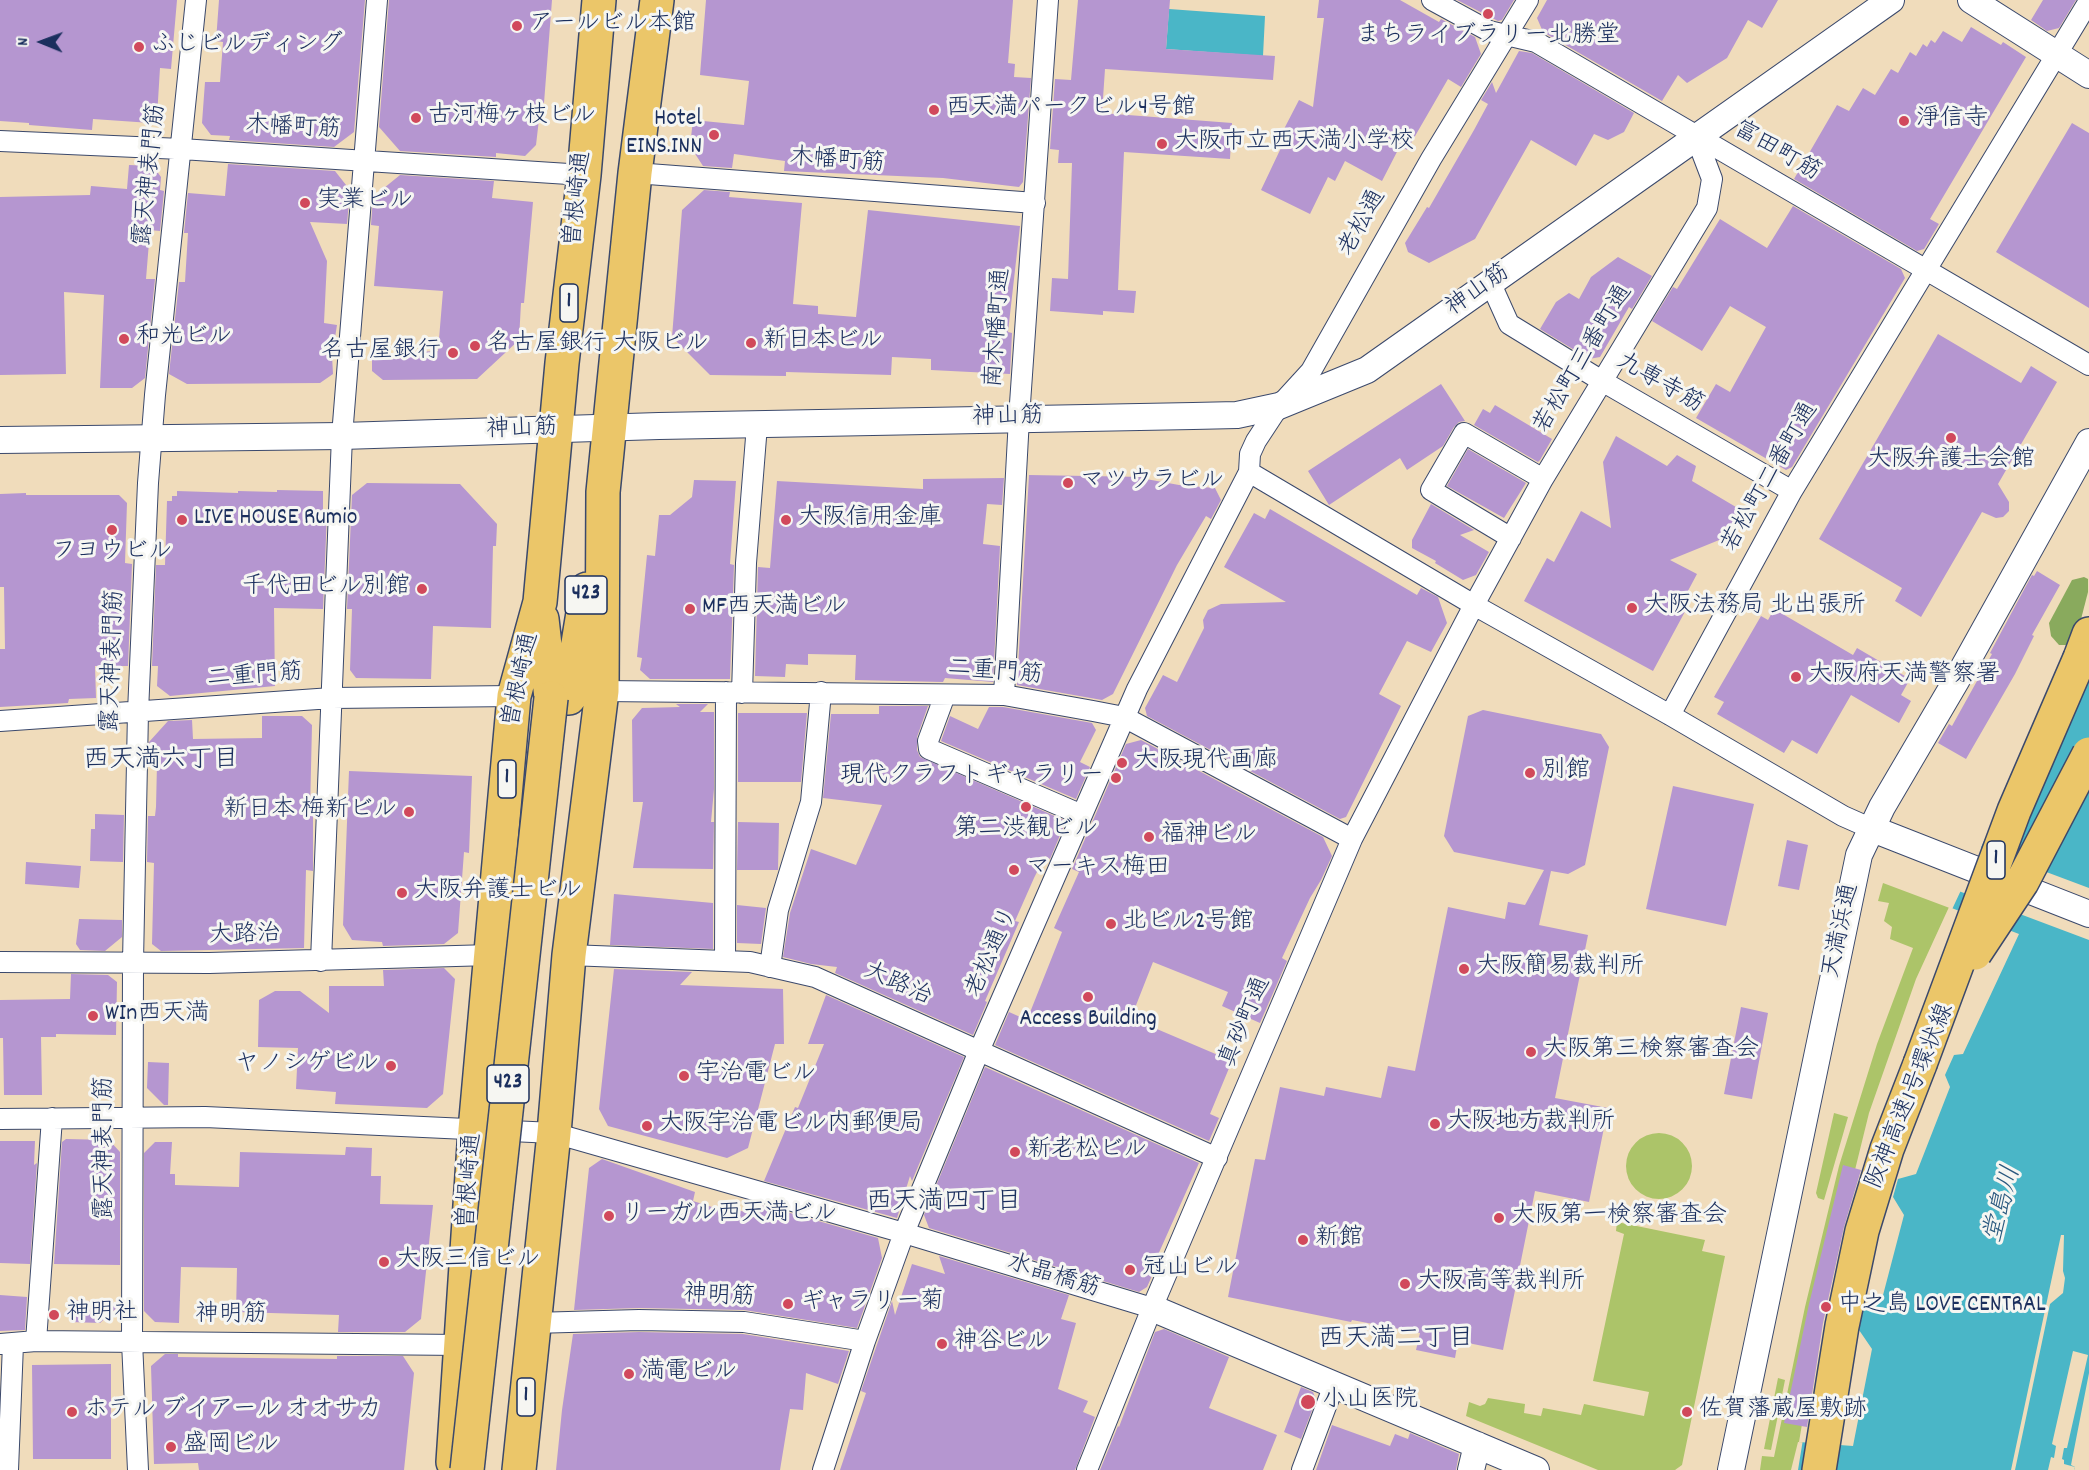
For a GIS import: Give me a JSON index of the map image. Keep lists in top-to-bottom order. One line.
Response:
{"streets":{"highway":["曽根崎通","1","423","阪神高速1号環状線"],"street":["木幡町筋","富田町筋","露天神表門筋","老松通","神山筋","南木幡町通","若松町三番町通","九専寺筋","若松町二番町通","二重門筋","天満浜通","大路治","老松通り","真砂町通","水晶橋筋","神明筋"]},"crossings":[["木幡町筋","露天神表門筋"],["木幡町筋","曽根崎通"],["木幡町筋","1"],["木幡町筋","南木幡町通"],["富田町筋","老松通"],["富田町筋","神山筋"],["富田町筋","若松町三番町通"],["富田町筋","若松町二番町通"],["露天神表門筋","神山筋"],["露天神表門筋","二重門筋"],["露天神表門筋","大路治"],["露天神表門筋","水晶橋筋"],["露天神表門筋","神明筋"],["曽根崎通","神山筋"],["曽根崎通","423"],["曽根崎通","二重門筋"],["曽根崎通","大路治"],["曽根崎通","水晶橋筋"],["曽根崎通","神明筋"],["老松通","神山筋"],["老松通","老松通り"],["神山筋","1"],["神山筋","南木幡町通"],["神山筋","若松町三番町通"],["神山筋","九専寺筋"],["1","423"],["1","二重門筋"],["1","大路治"],["1","阪神高速1号環状線"],["1","水晶橋筋"],["1","神明筋"],["南木幡町通","二重門筋"],["若松町三番町通","九専寺筋"],["若松町三番町通","真砂町通"],["九専寺筋","若松町二番町通"],["二重門筋","老松通り"],["二重門筋","真砂町通"],["大路治","老松通り"],["大路治","真砂町通"],["老松通り","水晶橋筋"],["老松通り","神明筋"],["真砂町通","水晶橋筋"]],"districts":["西天満六丁目","西天満四丁目","西天満二丁目"],"water":["堂島川"],"places":["まちライブラリー北勝堂","アールビル本館","ふじビルディング","西天満パークビル4号館","古河梅ヶ枝ビル","淨信寺","Hotel EINS.INN","大阪市立西天満小学校","実業ビル","和光ビル","新日本ビル","名古屋銀行 大阪ビル","名古屋銀行","大阪弁護士会館","マツウラビル","LIVE HOUSE Rumio","大阪信用金庫","フヨウビル","千代田ビル別館","大阪法務局 北出張所","MF西天満ビル","大阪府天満警察署","大阪現代画廊","別館","現代クラフトギャラリー","第二渋観ビル","新日本 梅新ビル","福神ビル","マーキス梅田","大阪弁護士ビル","北ビル2号館","大阪簡易裁判所","Access Building","WIn西天満","大阪第三検察審査会","ヤノシゲビル","宇治電ビル","大阪地方裁判所","大阪宇治電ビル内郵便局","新老松ビル","リーガル西天満ビル","大阪第一検察審査会","新館","大阪三信ビル","冠山ビル","大阪高等裁判所","ギャラリー菊","中之島 LOVE CENTRAL","神明社","神谷ビル","満電ビル","小山医院","ホテル ブイアール オオサカ","佐賀藩蔵屋敷跡","盛岡ビル"],"north":"left"}
